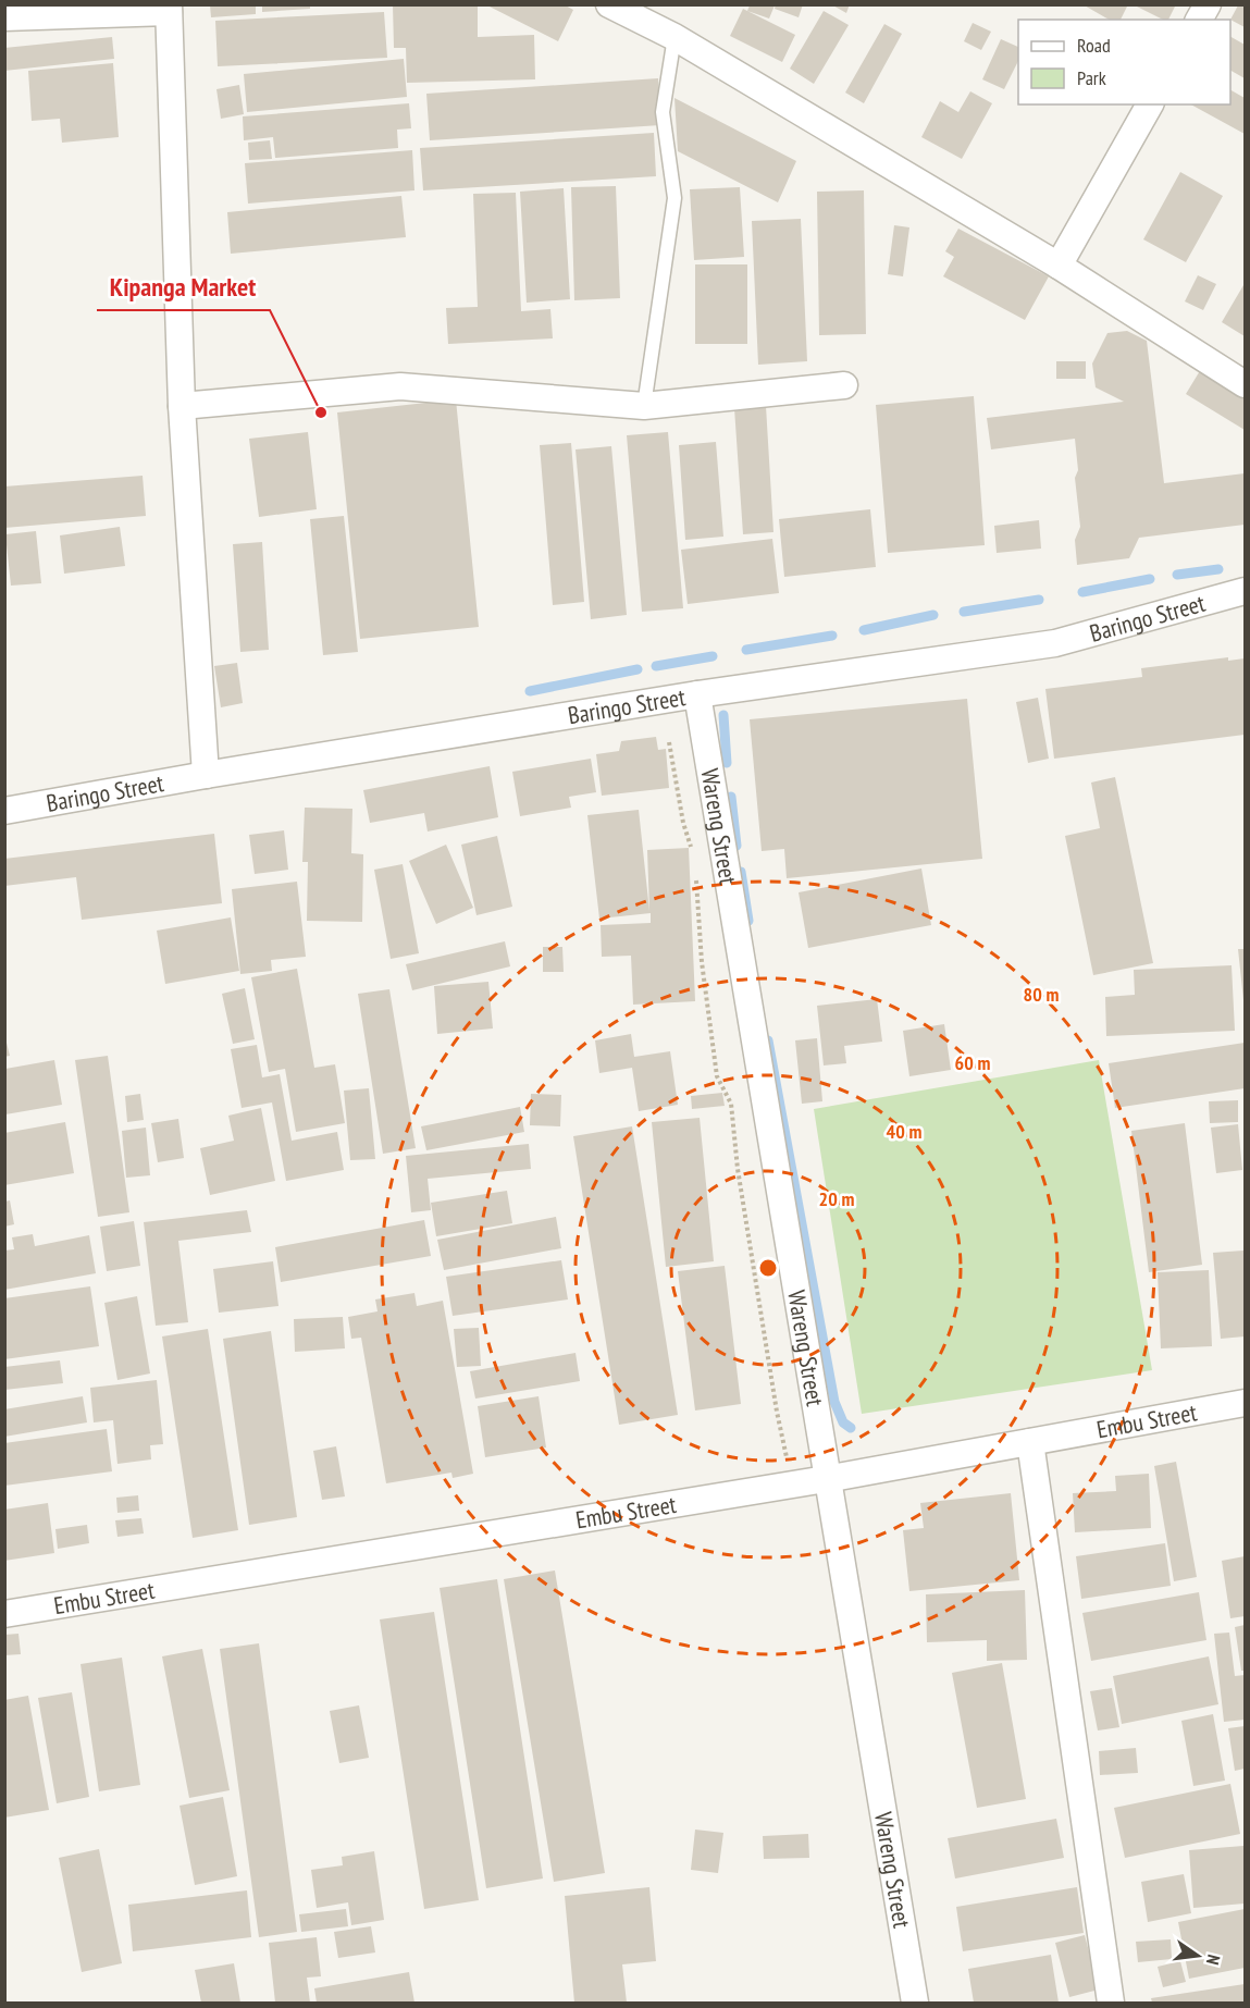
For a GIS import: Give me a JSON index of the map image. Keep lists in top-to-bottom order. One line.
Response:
{"streets":{"street":["Baringo Street","Wareng Street","Embu Street"]},"crossings":[["Baringo Street","Wareng Street"],["Wareng Street","Embu Street"]],"places":["Kipanga Market"],"legend":["Road","Park"],"north":"right","rings":["80 m","60 m","40 m","20 m"]}
